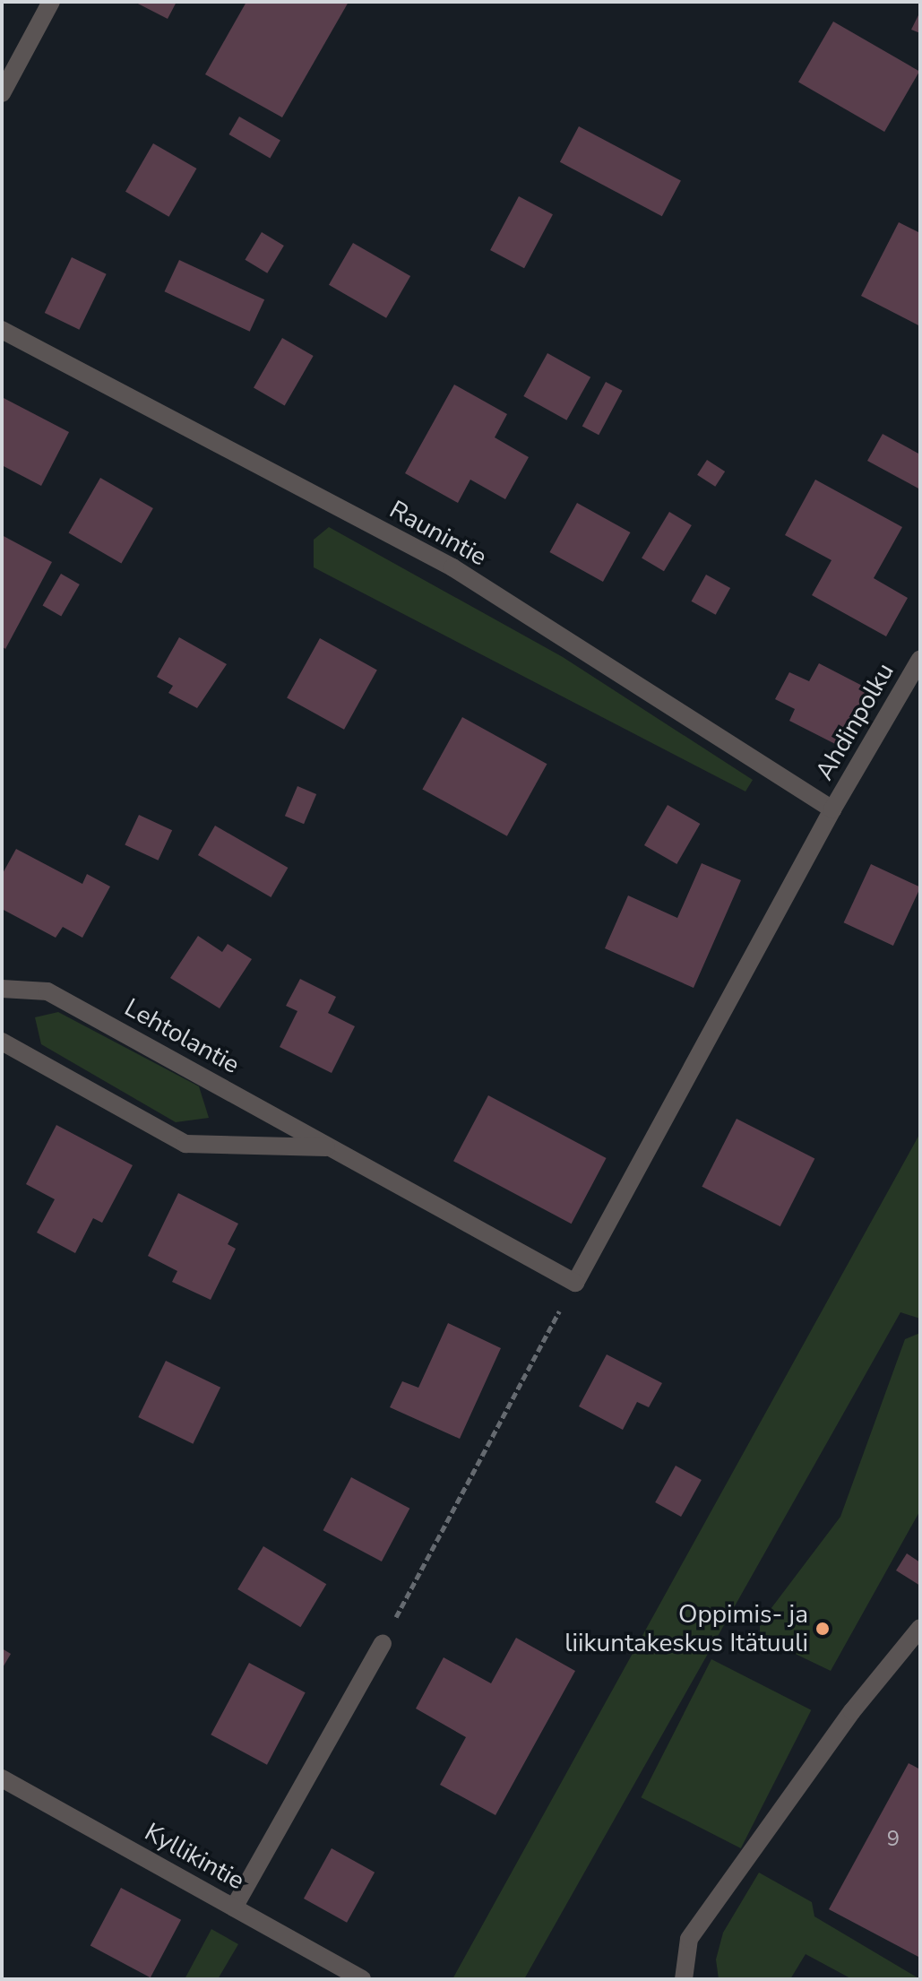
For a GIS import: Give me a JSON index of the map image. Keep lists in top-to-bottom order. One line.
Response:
{"streets":{"street":["Raunintie","Ahdinpolku","Lehtolantie","Kyllikintie"]},"crossings":[["Raunintie","Ahdinpolku"],["Ahdinpolku","Lehtolantie"]],"places":["Oppimis- ja liikuntakeskus Itätuuli"],"house_numbers":["9"]}
